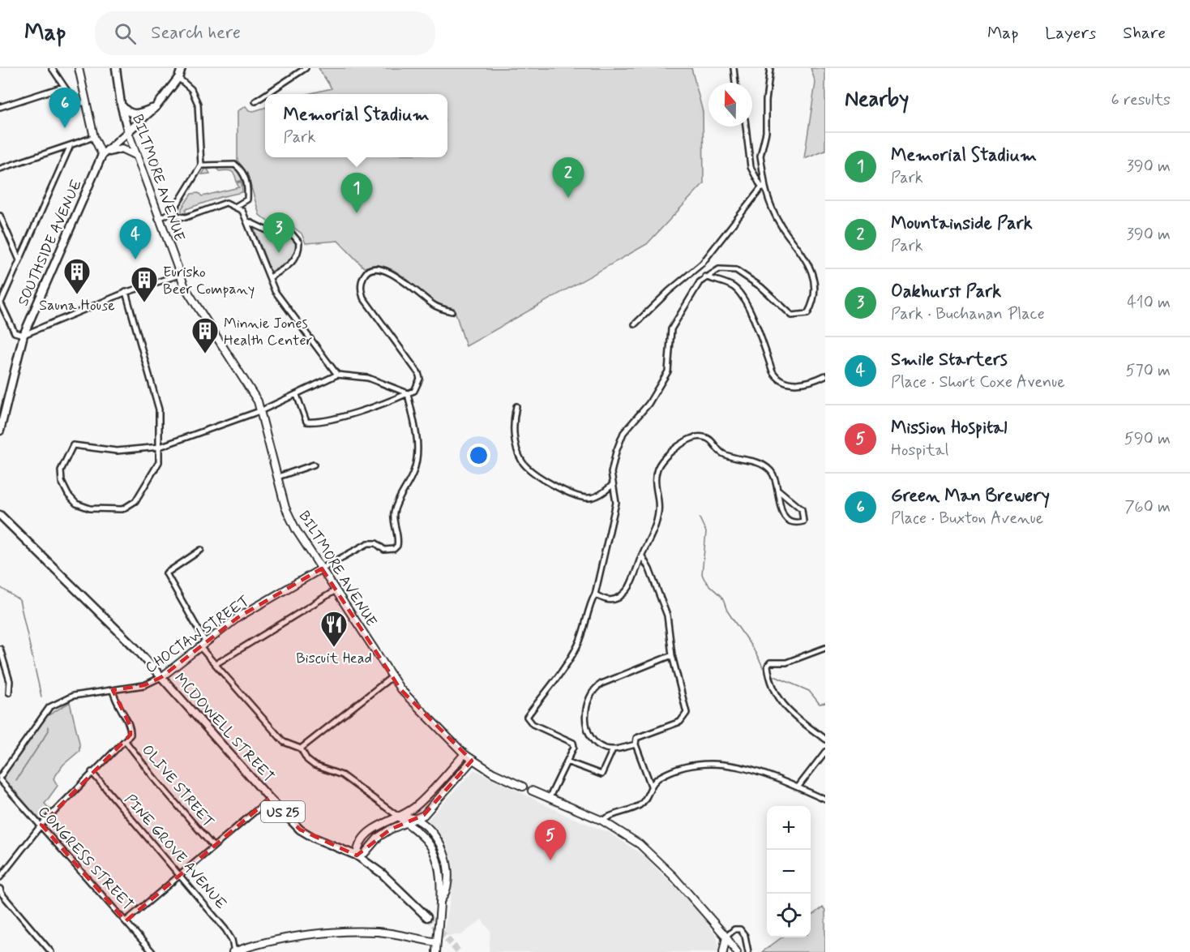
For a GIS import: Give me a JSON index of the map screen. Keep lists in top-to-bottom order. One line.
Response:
{"streets":{"main road":["BILTMORE AVENUE","SOUTHSIDE AVENUE","CHOCTAW STREET","MCDOWELL STREET","US 25"],"street":["OLIVE STREET","PINE GROVE AVENUE","CONGRESS STREET"]},"crossings":[["BILTMORE AVENUE","SOUTHSIDE AVENUE"],["BILTMORE AVENUE","CHOCTAW STREET"],["CHOCTAW STREET","MCDOWELL STREET"]],"places":{"building":["Sauna House","Eurisko Beer Company","Minnie Jones Health Center"],"restaurant":["Biscuit Head"]},"north":"top","page":{"header":"Map","search":"Search here","nav":["Map","Layers","Share"],"heading":["Nearby","6 results"],"pins":["6","2","1","3","4","5"],"popup":["Memorial Stadium","Park"],"list":[{"mark":"1","name":"Memorial Stadium","note":"Park","value":"390 m"},{"mark":"2","name":"Mountainside Park","note":"Park","value":"390 m"},{"mark":"3","name":"Oakhurst Park","note":"Park · Buchanan Place","value":"410 m"},{"mark":"4","name":"Smile Starters","note":"Place · Short Coxe Avenue","value":"570 m"},{"mark":"5","name":"Mission Hospital","note":"Hospital","value":"590 m"},{"mark":"6","name":"Green Man Brewery","note":"Place · Buxton Avenue","value":"760 m"}],"map_buttons":["+","−"]}}
